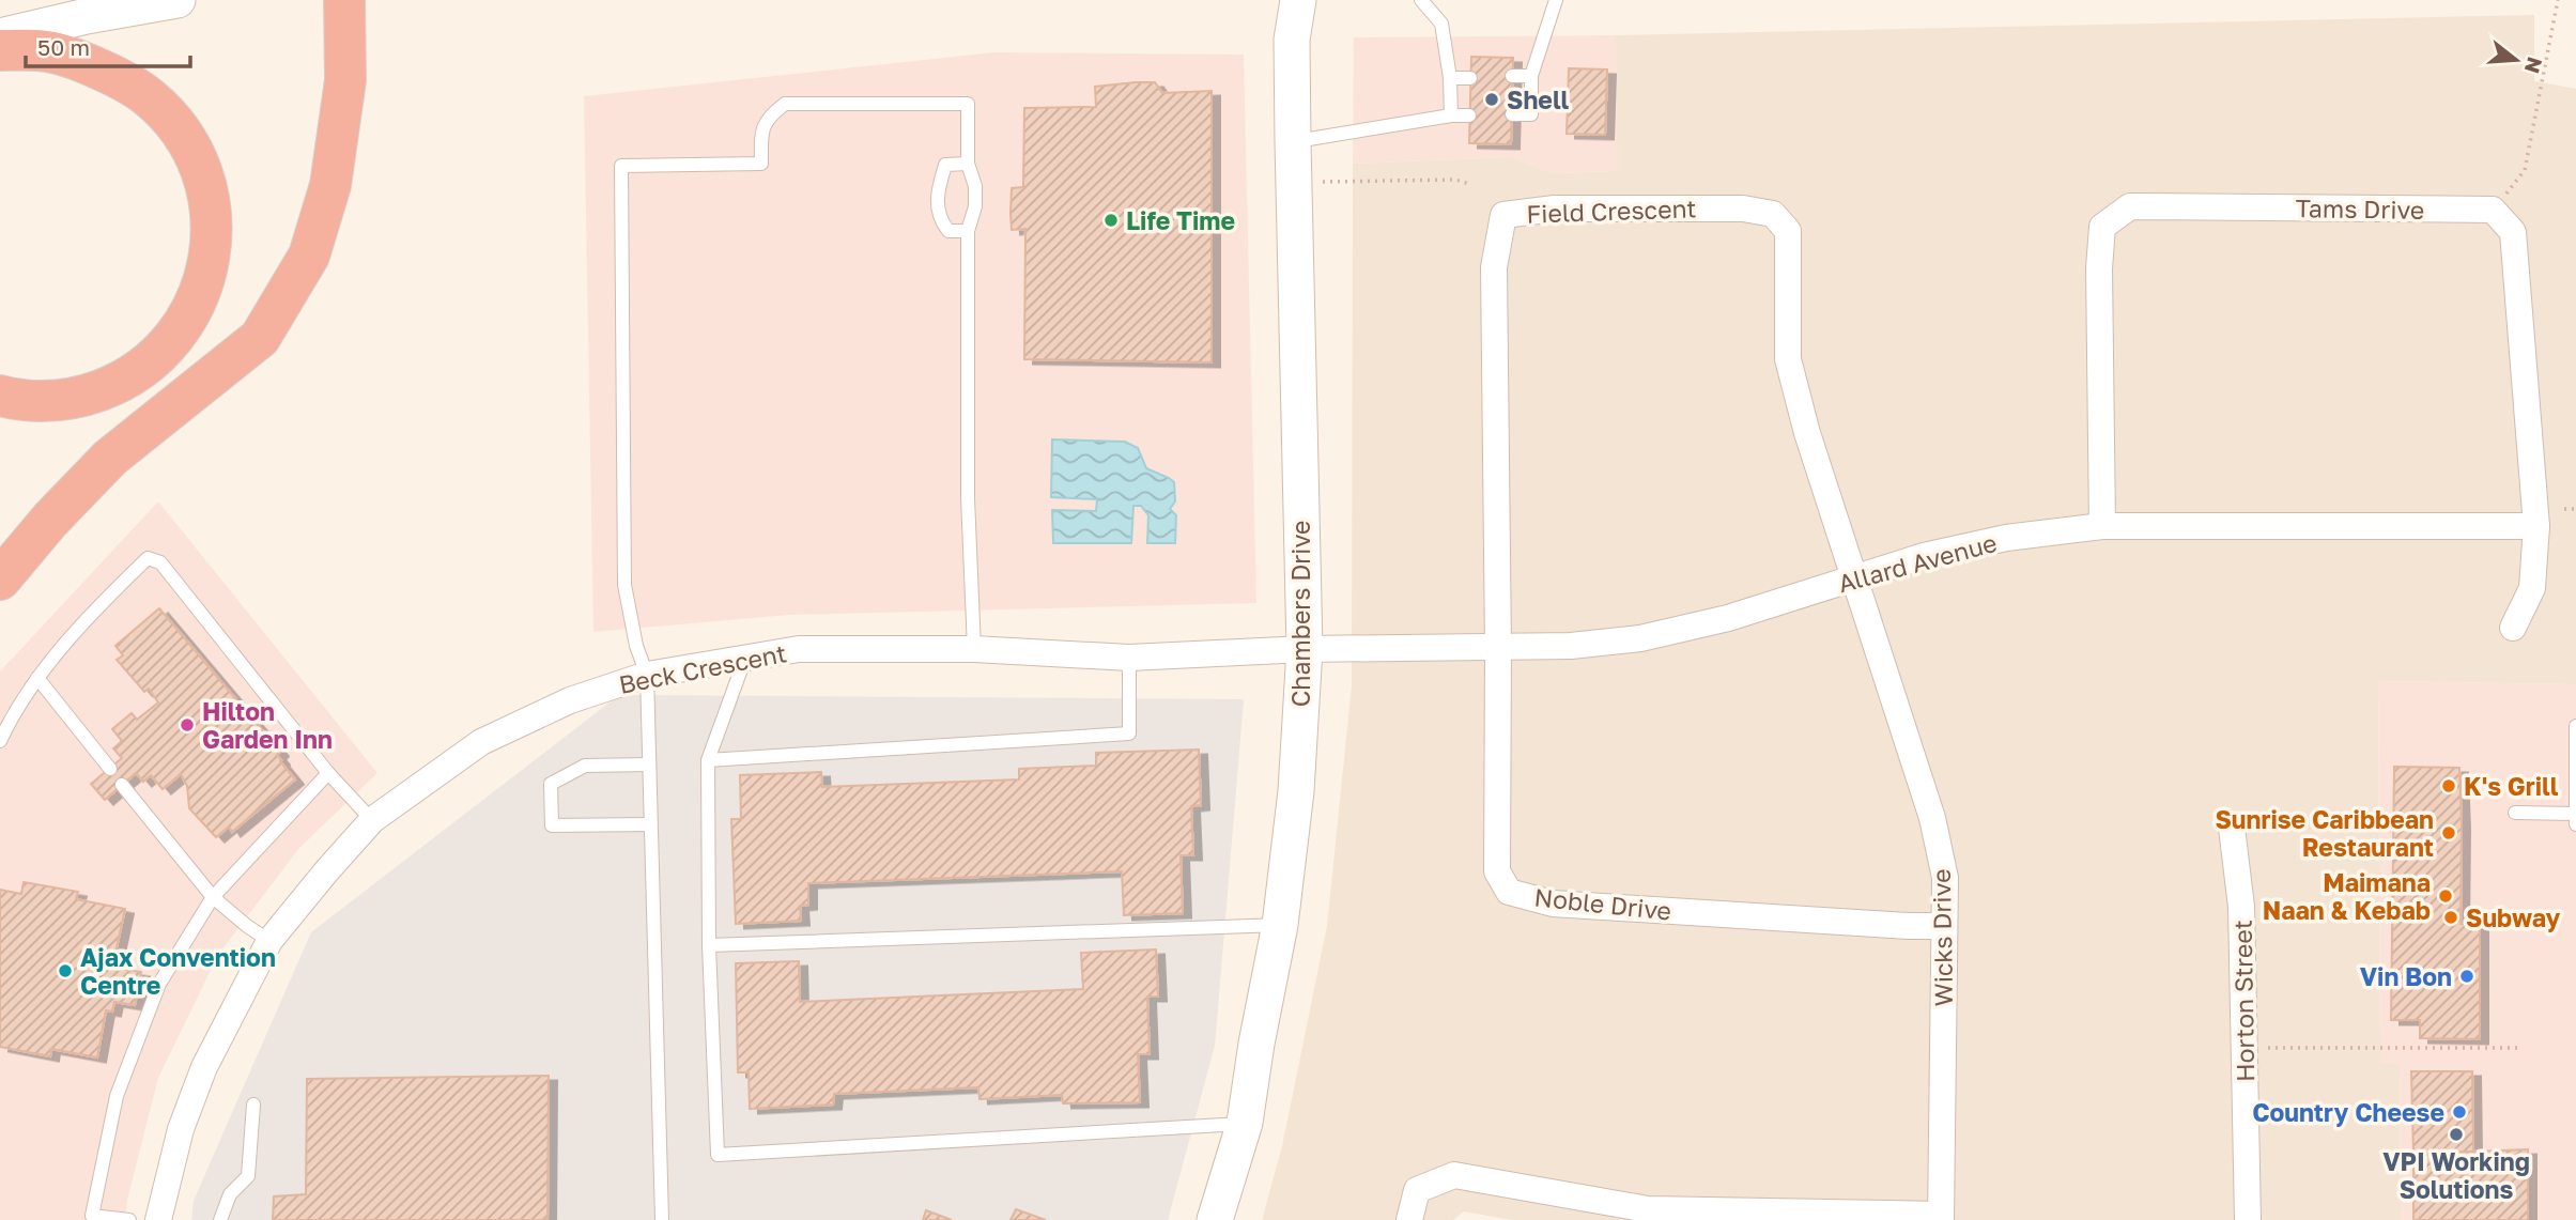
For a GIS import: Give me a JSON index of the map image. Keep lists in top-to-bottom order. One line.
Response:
{"streets":{"street":["Tams Drive","Field Crescent","Allard Avenue","Chambers Drive","Beck Crescent","Noble Drive","Wicks Drive","Horton Street"]},"crossings":[["Tams Drive","Allard Avenue"],["Field Crescent","Allard Avenue"],["Field Crescent","Noble Drive"],["Field Crescent","Wicks Drive"],["Allard Avenue","Chambers Drive"],["Allard Avenue","Beck Crescent"],["Allard Avenue","Noble Drive"],["Allard Avenue","Wicks Drive"],["Chambers Drive","Beck Crescent"],["Noble Drive","Wicks Drive"]],"places":["Shell","Life Time","Hilton Garden Inn","K's Grill","Sunrise Caribbean Restaurant","Maimana Naan & Kebab","Subway","Ajax Convention Centre","Vin Bon","Country Cheese","VPI Working Solutions"],"scale_bar":"50 m","north":"right"}
